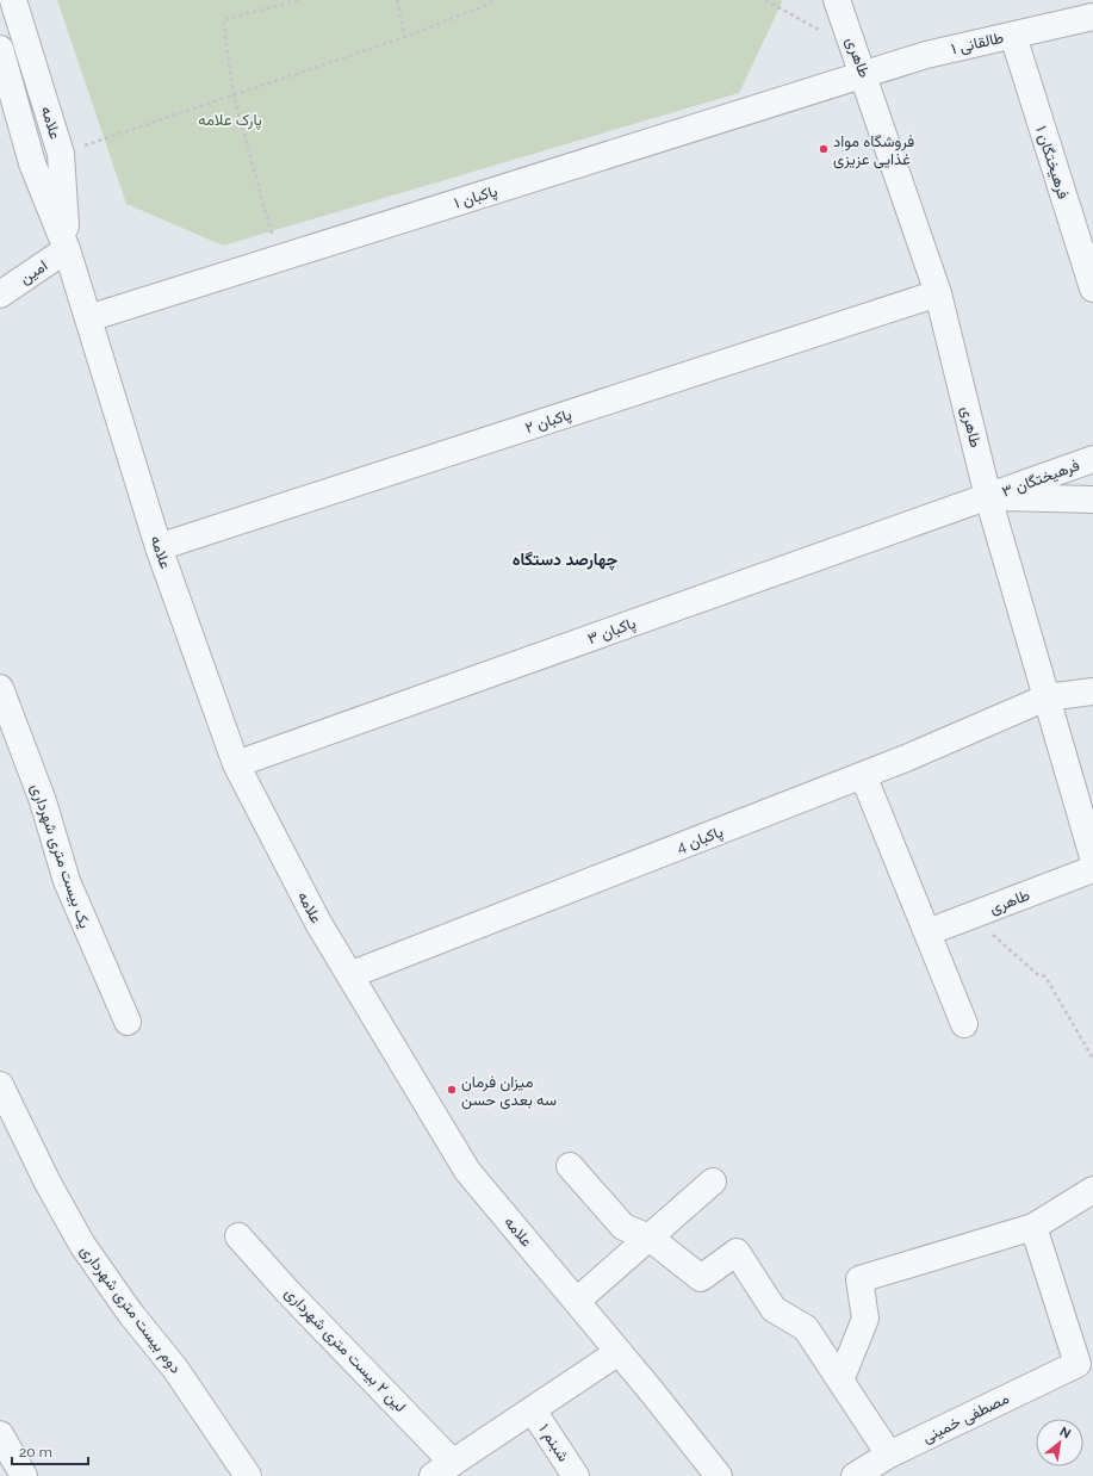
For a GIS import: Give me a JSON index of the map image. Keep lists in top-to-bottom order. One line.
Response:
{"streets":{"street":["طالقانی ۱","طاهری","علامه","فرهیختگان ۱","پاکبان ۱","امین","پاکبان ۲","فرهیختگان ۳","پاکبان ۳","پاکبان 4","یک بیست متری شهرداری","دوم بیست متری شهرداری","لین ۲ بیست متری شهرداری","مصطفی خمینی","شبنم ۱"]},"crossings":[["طالقانی ۱","طاهری"],["طالقانی ۱","فرهیختگان ۱"],["طالقانی ۱","پاکبان ۱"],["طاهری","پاکبان ۱"],["طاهری","پاکبان ۲"],["طاهری","فرهیختگان ۳"],["طاهری","پاکبان ۳"],["طاهری","پاکبان 4"],["علامه","پاکبان ۱"],["علامه","امین"],["علامه","پاکبان ۲"],["علامه","پاکبان ۳"],["علامه","پاکبان 4"],["فرهیختگان ۳","پاکبان ۳"]],"districts":["چهارصد دستگاه"],"parks":["پارک علامه"],"places":["فروشگاه مواد غذایی عزیزی","میزان فرمان سه بعدی حسن"],"scale_bar":"20 m","north":"top right"}
